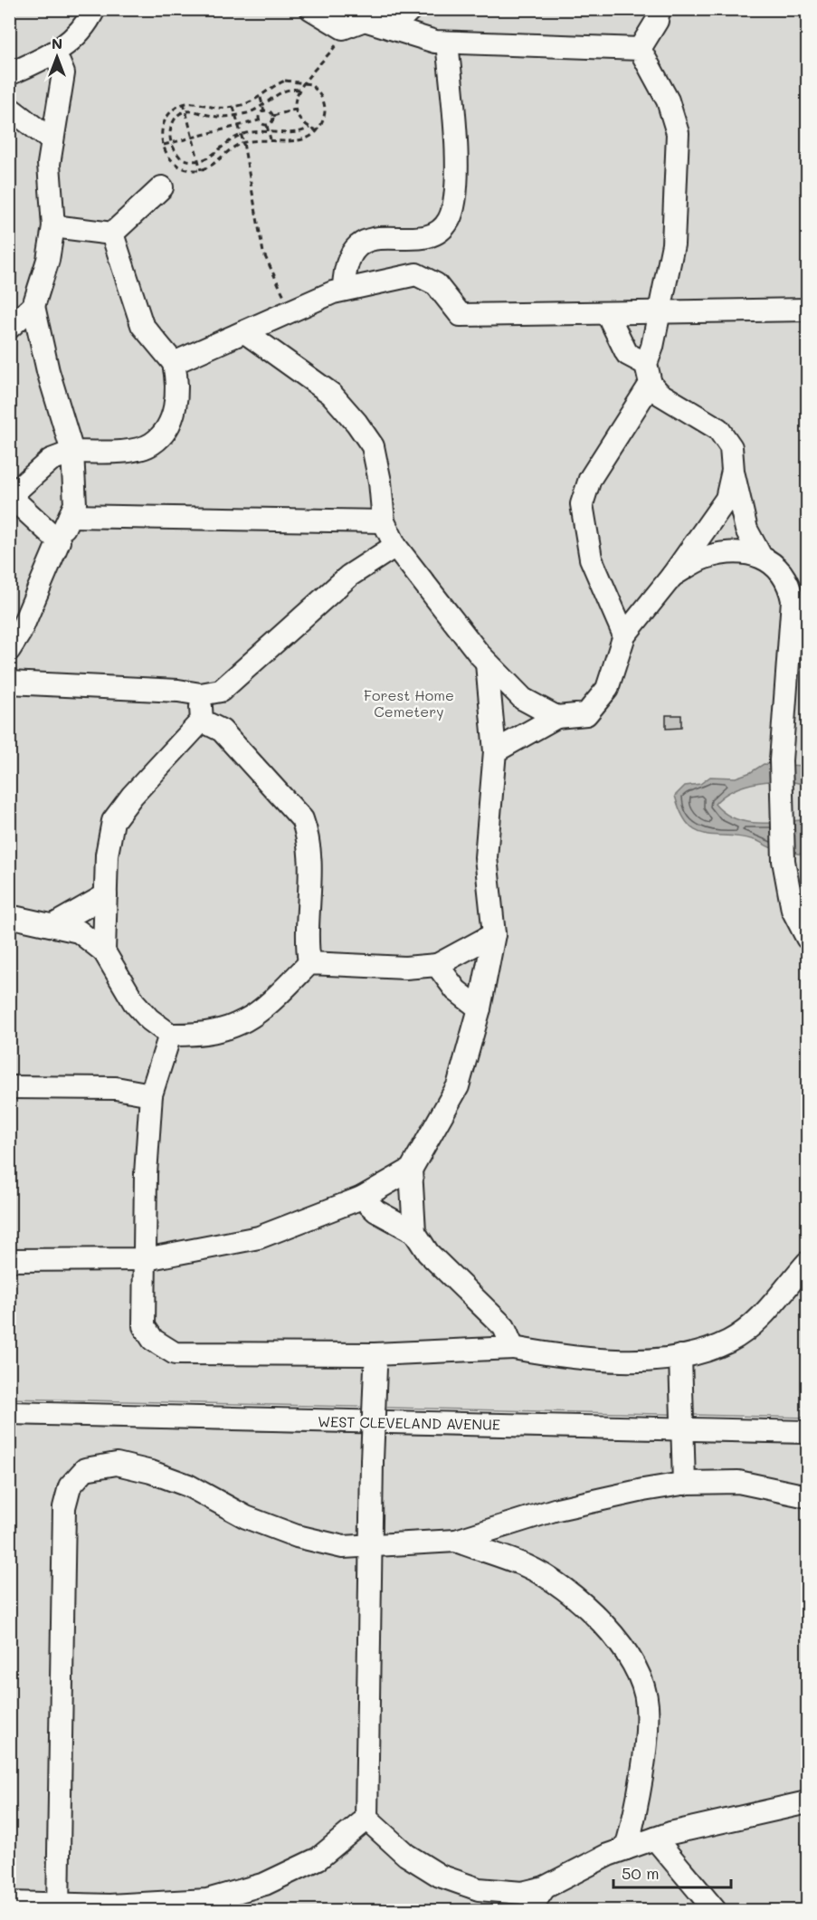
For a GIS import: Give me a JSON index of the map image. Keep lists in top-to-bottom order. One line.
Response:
{"streets":{"street":["WEST CLEVELAND AVENUE"]},"parks":["Forest Home Cemetery"],"scale_bar":"50 m","north":"top"}
